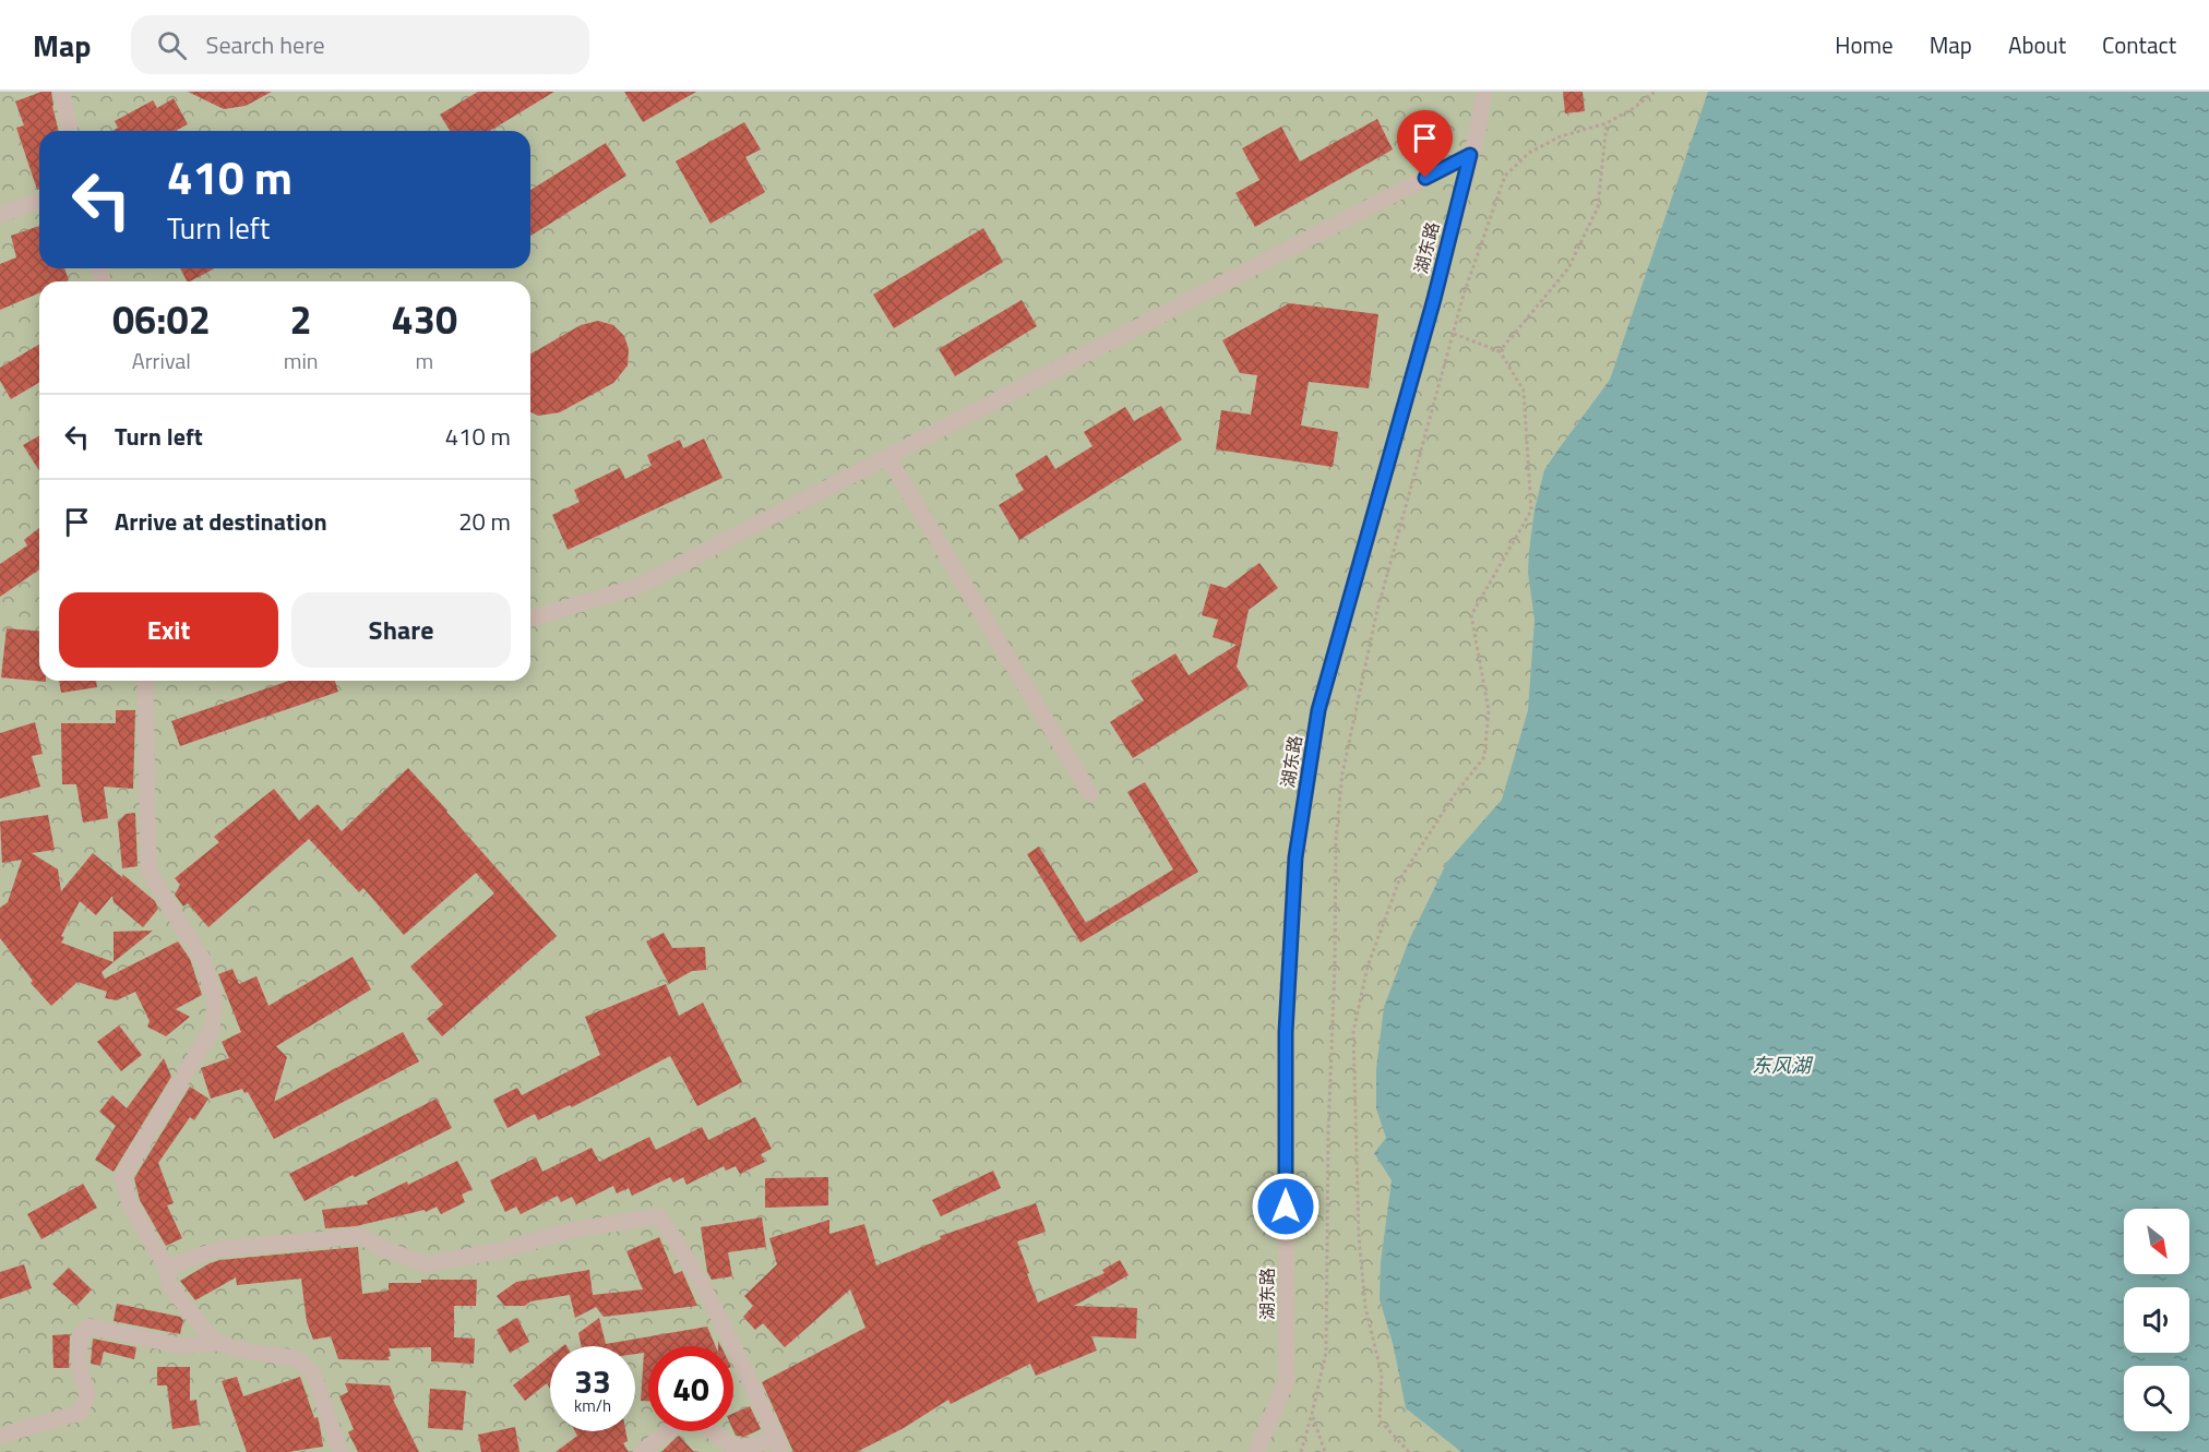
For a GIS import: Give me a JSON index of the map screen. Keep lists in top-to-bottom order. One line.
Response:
{"streets":{"street":["湖东路"]},"water":["东风湖"],"north":"bottom right","page":{"header":"Map","search":"Search here","nav":["Home","Map","About","Contact"],"turn":["410 m","Turn left"],"eta":["06:02","Arrival","2","min","430","m"],"list":[{"name":"Turn left","value":"410 m"},{"name":"Arrive at destination","value":"20 m"}],"buttons":["Exit","Share"],"speed":"33 km/h","limit":"40"}}
